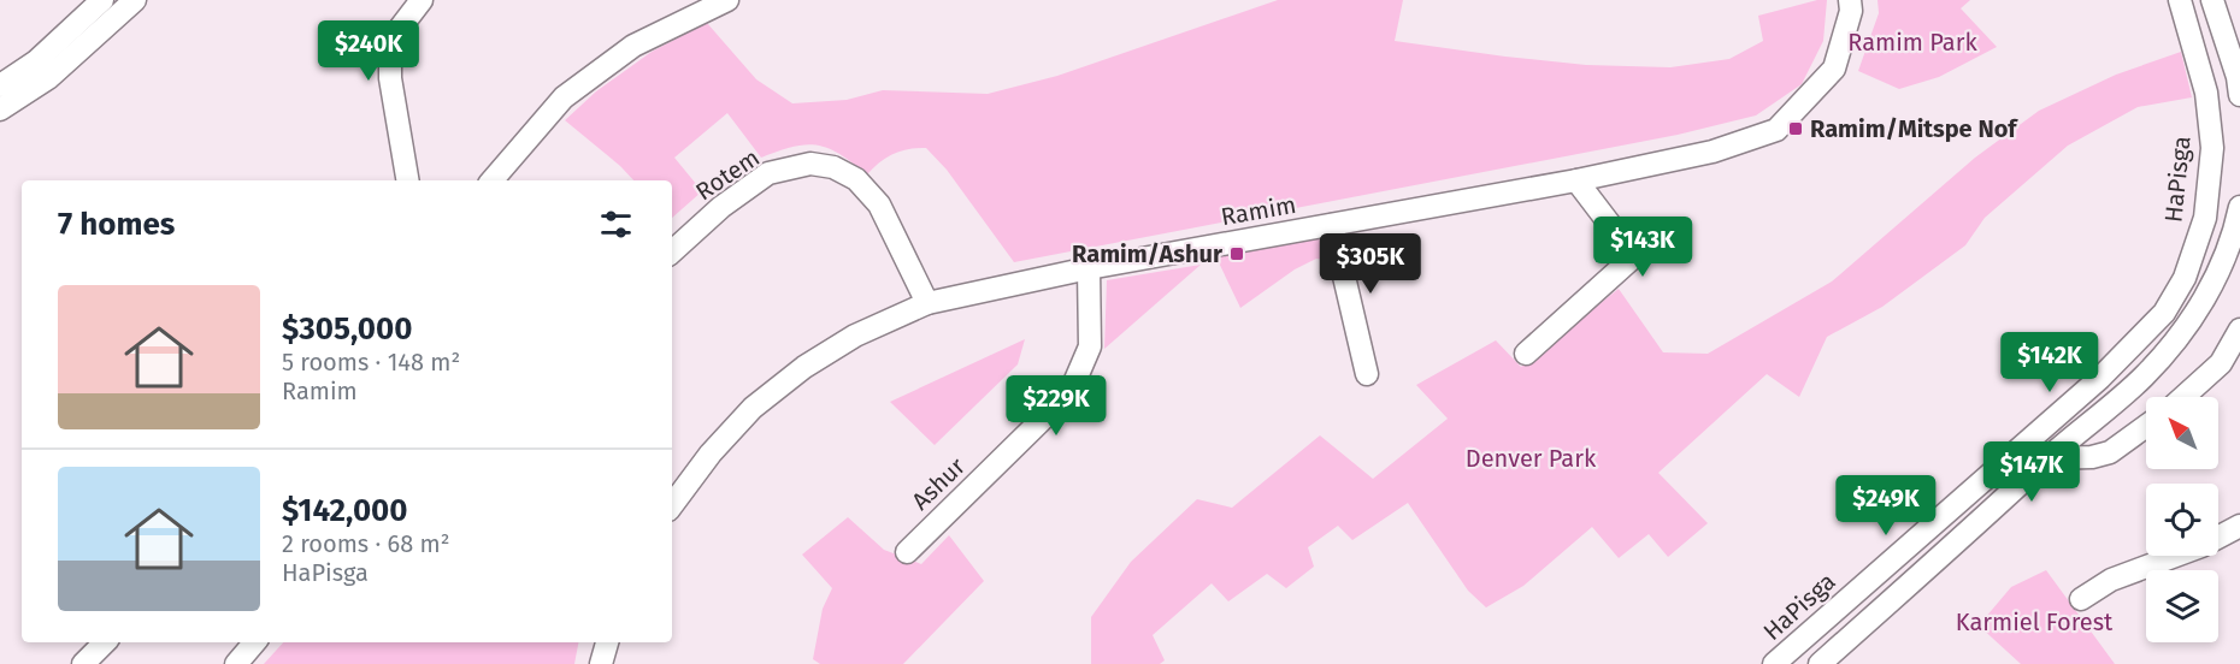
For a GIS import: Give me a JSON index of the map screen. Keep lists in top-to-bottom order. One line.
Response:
{"streets":{"street":["Rotem","HaPisga","Ramim","Ashur"]},"crossings":[["Rotem","Ramim"],["Ramim","Ashur"]],"parks":["Ramim Park","Denver Park","Karmiel Forest"],"places":{"transit":["Ramim/Mitspe Nof","Ramim/Ashur"]},"north":"top left","page":{"price":["$240K","$143K","$305K","$142K","$229K","$147K","$249K"],"heading":"7 homes","list":[{"name":"$305,000","note":"5 rooms · 148 m² · Ramim"},{"name":"$142,000","note":"2 rooms · 68 m² · HaPisga"}]}}
